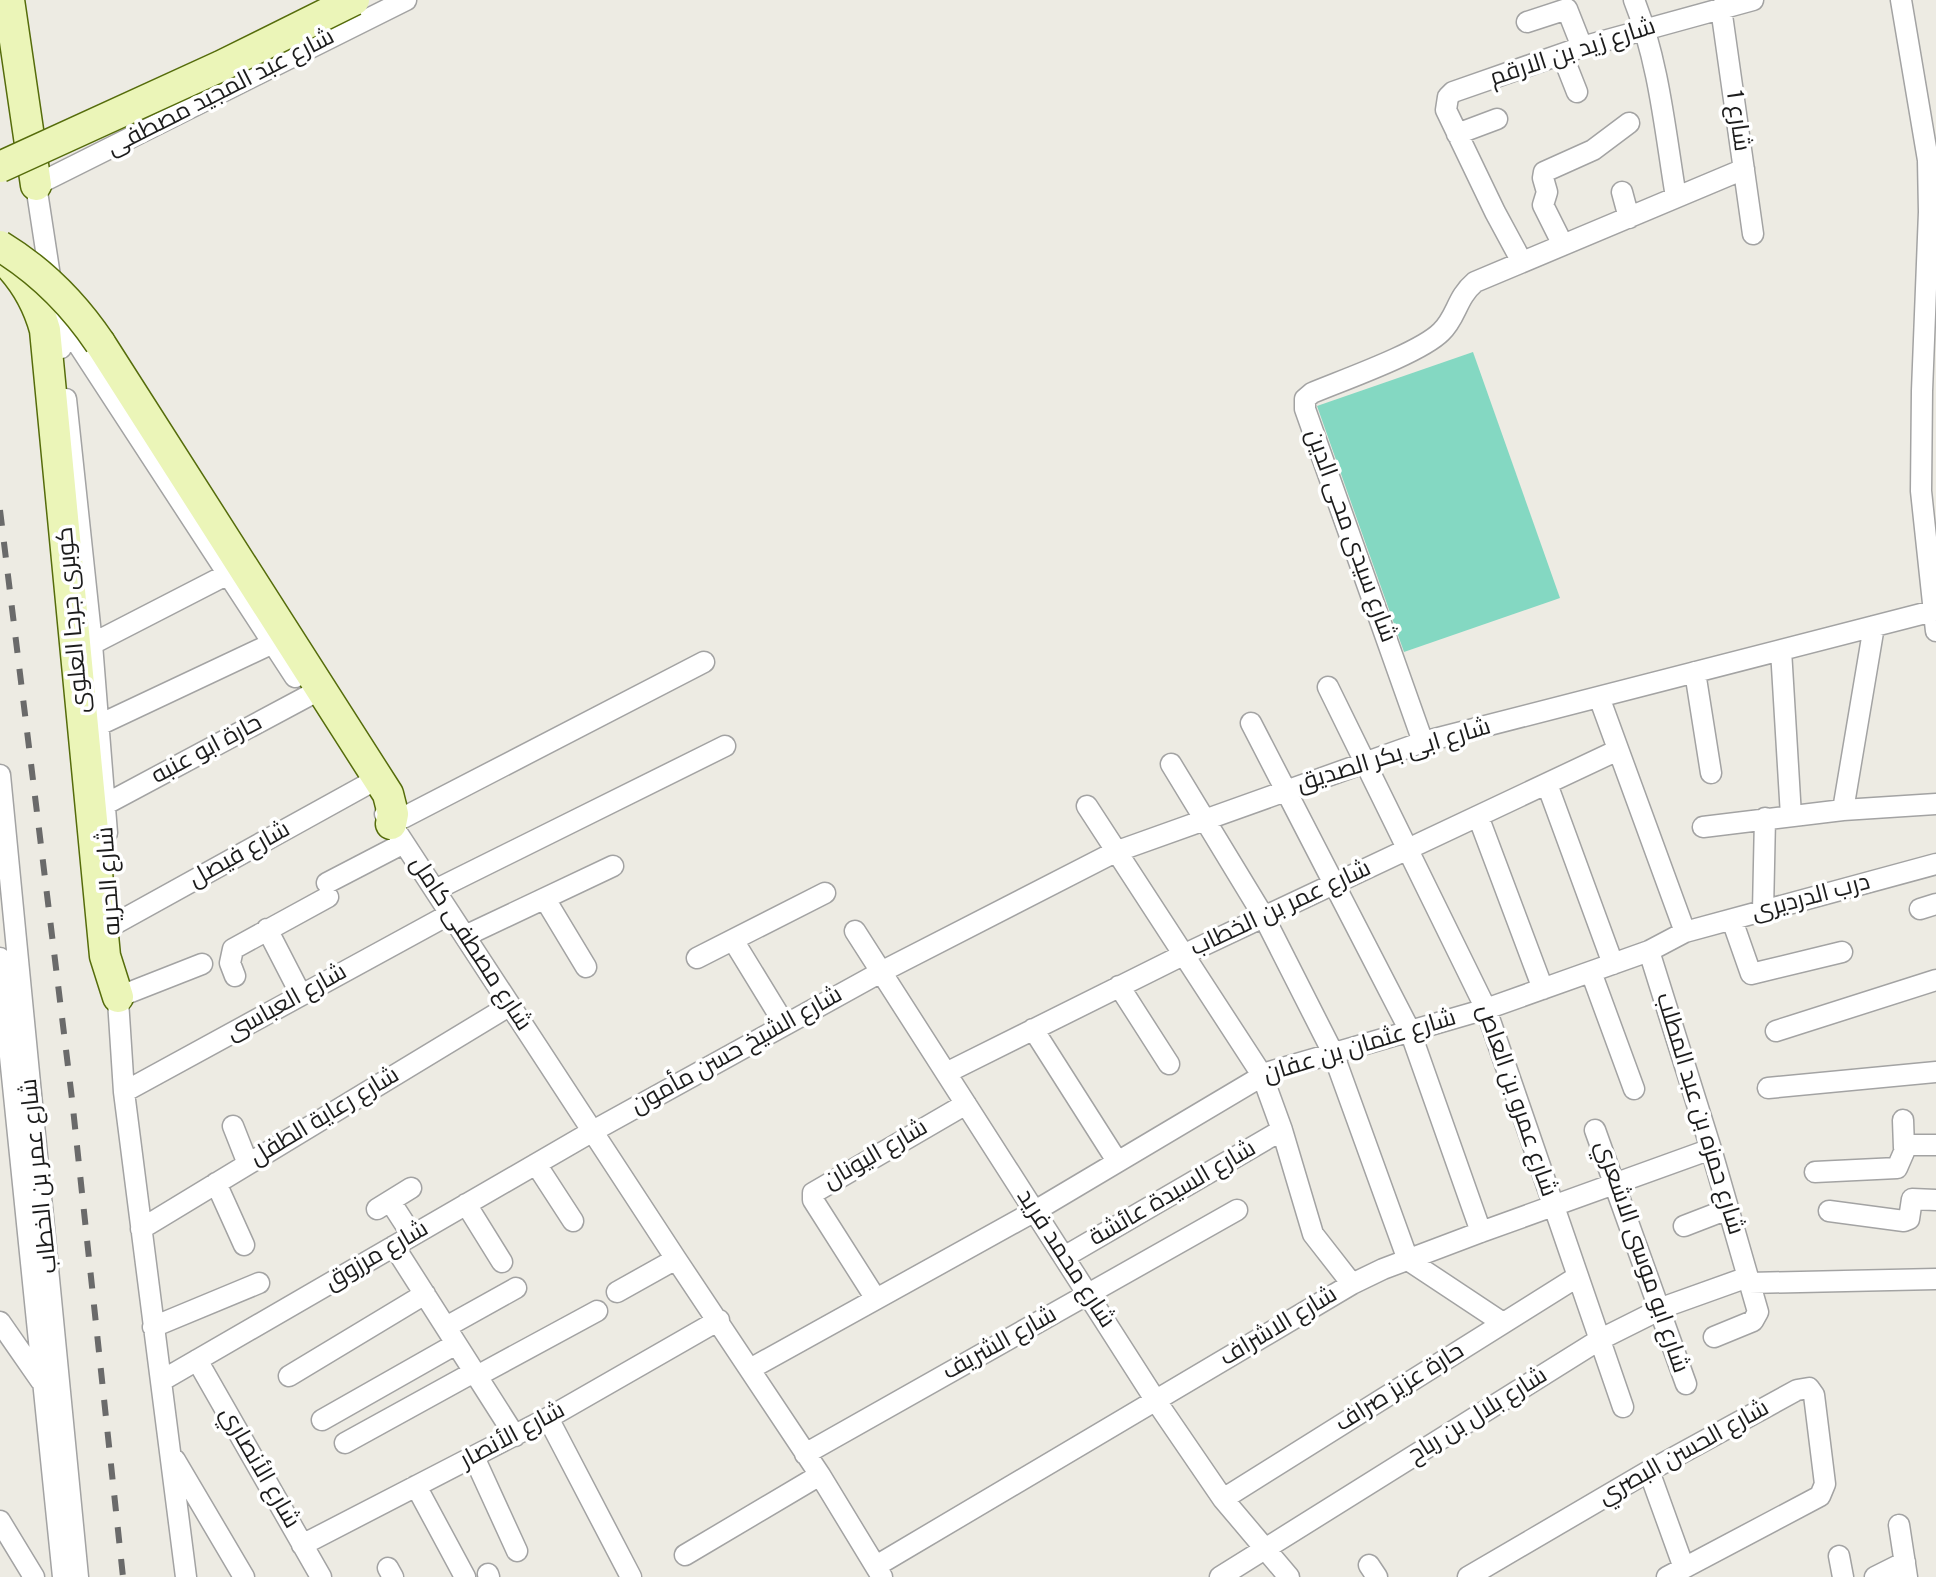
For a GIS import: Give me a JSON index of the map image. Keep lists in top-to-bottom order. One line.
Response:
{"streets":{"street":["شارع زيد بن الارقم","شارع عبد المجيد مصطفى","شارع 1","شارع سيدى محى الدين","كوبرى جرجا العلوى","حارة ابو عنبه","شارع ابى بكر الصديق","شارع فيصل","شارع الحريه","درب الدرديرى","شارع عمر بن الخطاب","شارع مصطفى كامل","شارع العباسى","شارع عثمان بن عفان","شارع الشيخ حسن مأمون","شارع عمرو بن العاص","شارع حمزه بن عبد المطلب","شارع رعاية الطفل","شارع اليونان","شارع السيدة عائشة","شارع مرزوق","شارع ابو موسى الاشعري","شارع محمد فريد","شارع الاشراف","شارع الشريف","حارة عزيز صراف","شارع بلال بن رباح","شارع الأنصار","شارع الحسن البصري","شارع الأنصاري"]},"crossings":[["شارع زيد بن الارقم","شارع 1"],["شارع عبد المجيد مصطفى","شارع الحريه"],["شارع 1","شارع سيدى محى الدين"],["شارع سيدى محى الدين","شارع ابى بكر الصديق"],["كوبرى جرجا العلوى","شارع الحريه"],["حارة ابو عنبه","شارع الحريه"],["حارة ابو عنبه","شارع مصطفى كامل"],["شارع ابى بكر الصديق","شارع الشيخ حسن مأمون"],["شارع ابى بكر الصديق","شارع عمرو بن العاص"],["شارع ابى بكر الصديق","شارع محمد فريد"],["شارع فيصل","شارع الحريه"],["شارع فيصل","شارع مصطفى كامل"],["شارع الحريه","شارع مصطفى كامل"],["شارع الحريه","شارع العباسى"],["شارع الحريه","شارع رعاية الطفل"],["شارع الحريه","شارع مرزوق"],["درب الدرديرى","شارع عثمان بن عفان"],["شارع عمر بن الخطاب","شارع عمرو بن العاص"],["شارع عمر بن الخطاب","شارع محمد فريد"],["شارع مصطفى كامل","شارع العباسى"],["شارع مصطفى كامل","شارع عثمان بن عفان"],["شارع مصطفى كامل","شارع الشيخ حسن مأمون"],["شارع مصطفى كامل","شارع رعاية الطفل"],["شارع مصطفى كامل","شارع مرزوق"],["شارع مصطفى كامل","شارع الاشراف"],["شارع مصطفى كامل","شارع الشريف"],["شارع مصطفى كامل","شارع الأنصار"],["شارع عثمان بن عفان","شارع عمرو بن العاص"],["شارع عثمان بن عفان","شارع حمزه بن عبد المطلب"],["شارع عثمان بن عفان","شارع اليونان"],["شارع عثمان بن عفان","شارع محمد فريد"],["شارع الشيخ حسن مأمون","شارع مرزوق"],["شارع الشيخ حسن مأمون","شارع محمد فريد"],["شارع عمرو بن العاص","شارع الاشراف"],["شارع عمرو بن العاص","حارة عزيز صراف"],["شارع عمرو بن العاص","شارع بلال بن رباح"],["شارع حمزه بن عبد المطلب","شارع الاشراف"],["شارع حمزه بن عبد المطلب","شارع بلال بن رباح"],["شارع اليونان","شارع محمد فريد"],["شارع السيدة عائشة","شارع محمد فريد"],["شارع مرزوق","شارع الأنصاري"],["شارع ابو موسى الاشعري","شارع الاشراف"],["شارع ابو موسى الاشعري","شارع بلال بن رباح"],["شارع محمد فريد","شارع الاشراف"],["شارع محمد فريد","شارع الشريف"],["شارع محمد فريد","حارة عزيز صراف"],["شارع محمد فريد","شارع بلال بن رباح"],["شارع الأنصار","شارع الأنصاري"]]}
